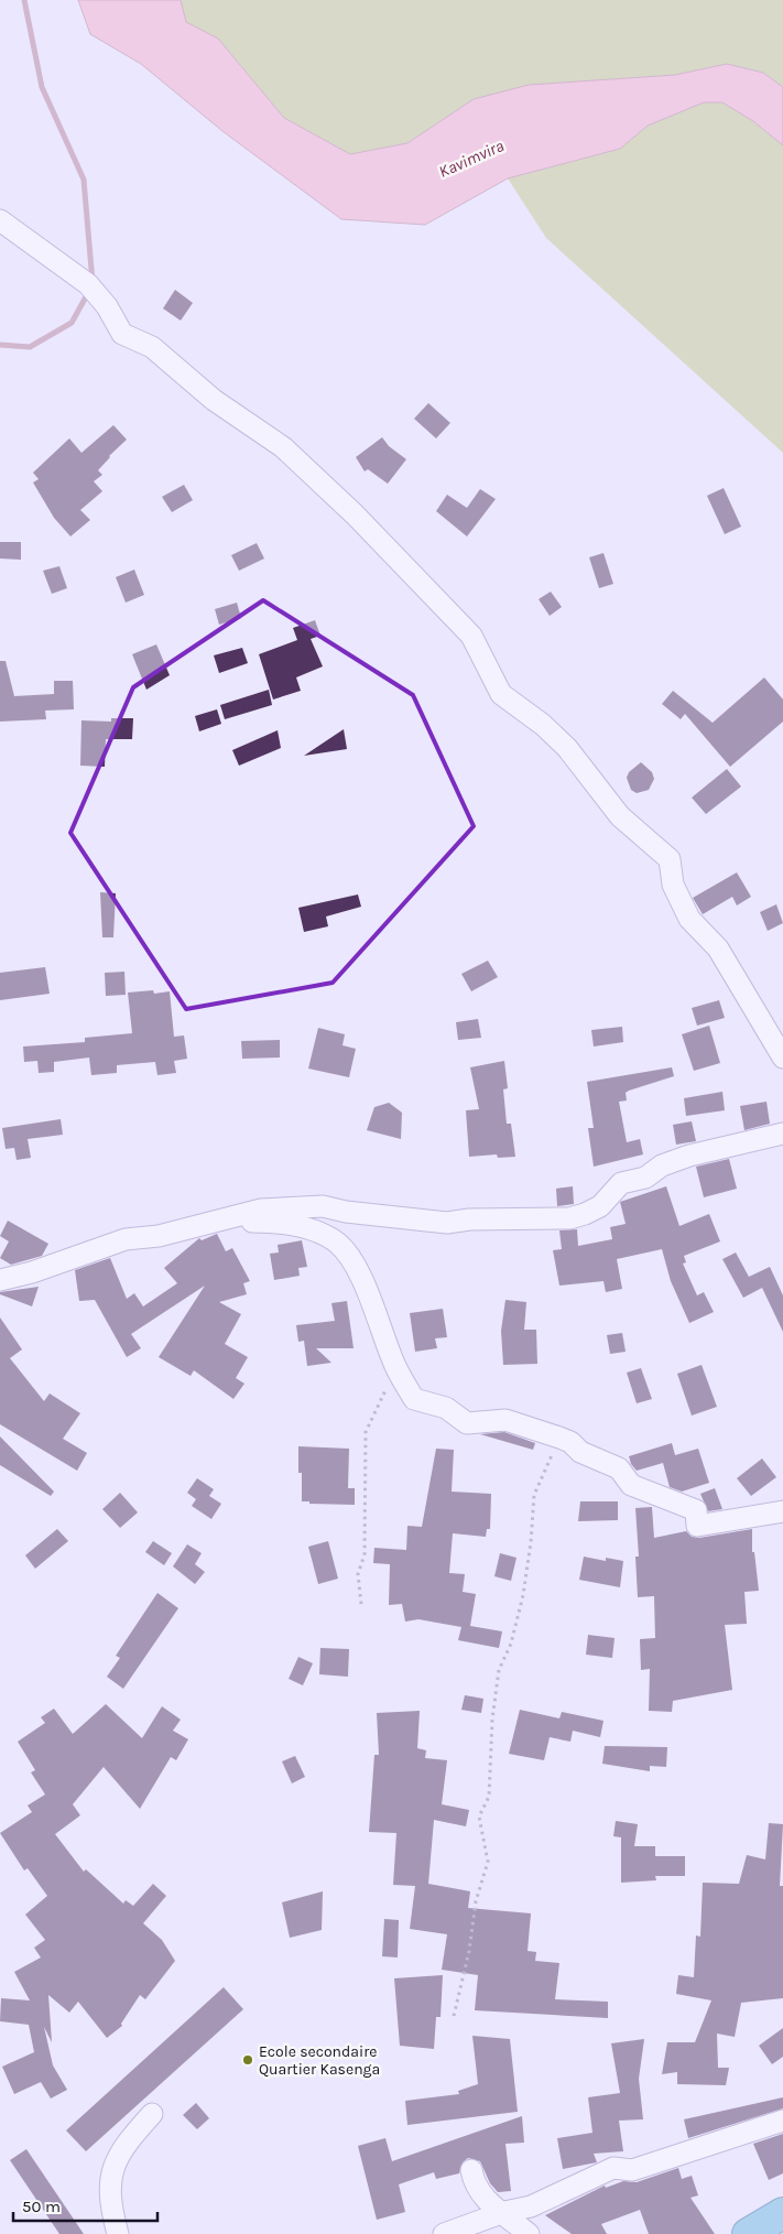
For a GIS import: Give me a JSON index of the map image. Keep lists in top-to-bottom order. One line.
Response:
{"water":["Kavimvira"],"places":["Ecole secondaire Quartier Kasenga"],"scale_bar":"50 m"}
